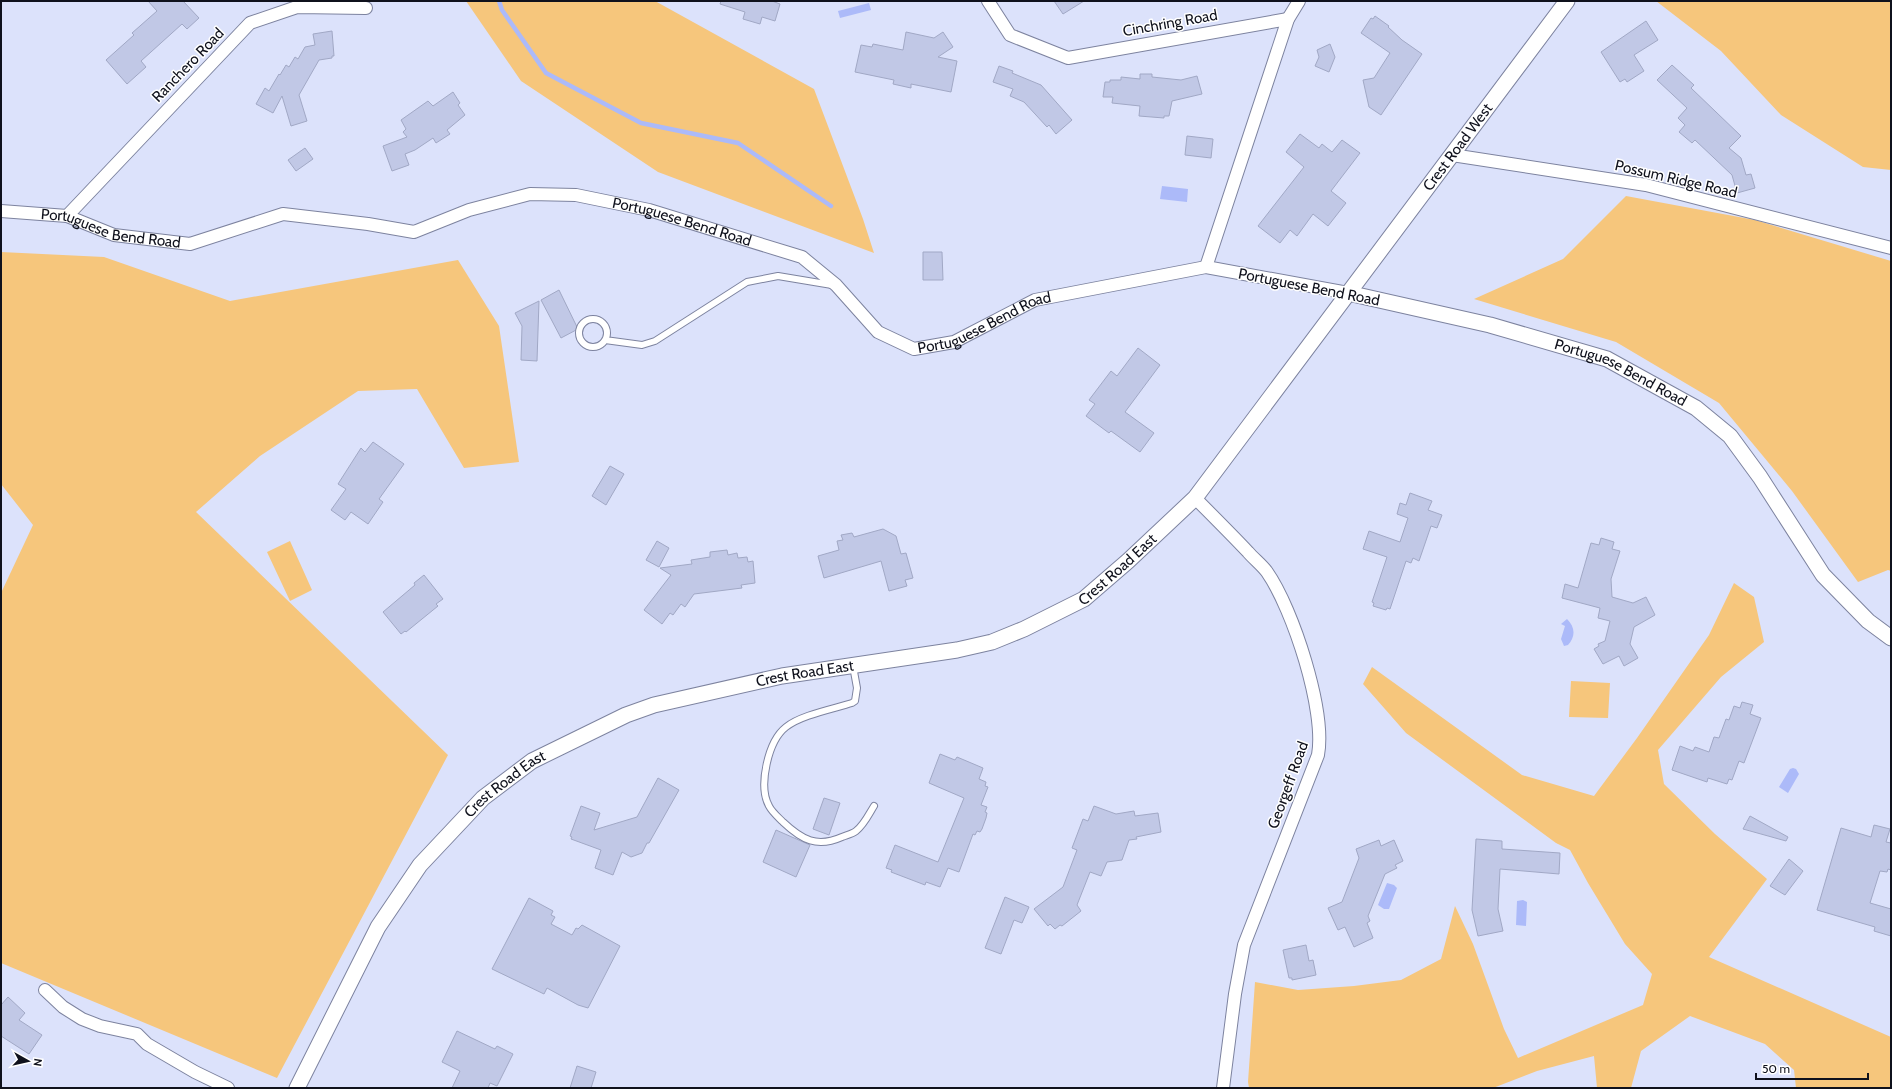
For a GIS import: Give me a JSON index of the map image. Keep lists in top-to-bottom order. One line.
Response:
{"streets":{"street":["Cinchring Road","Ranchero Road","Crest Road West","Possum Ridge Road","Portuguese Bend Road","Crest Road East","Georgeff Road"]},"crossings":[["Ranchero Road","Portuguese Bend Road"],["Crest Road West","Possum Ridge Road"],["Crest Road West","Portuguese Bend Road"],["Crest Road West","Crest Road East"],["Portuguese Bend Road","Crest Road East"],["Crest Road East","Georgeff Road"]],"scale_bar":"50 m","north":"right"}
